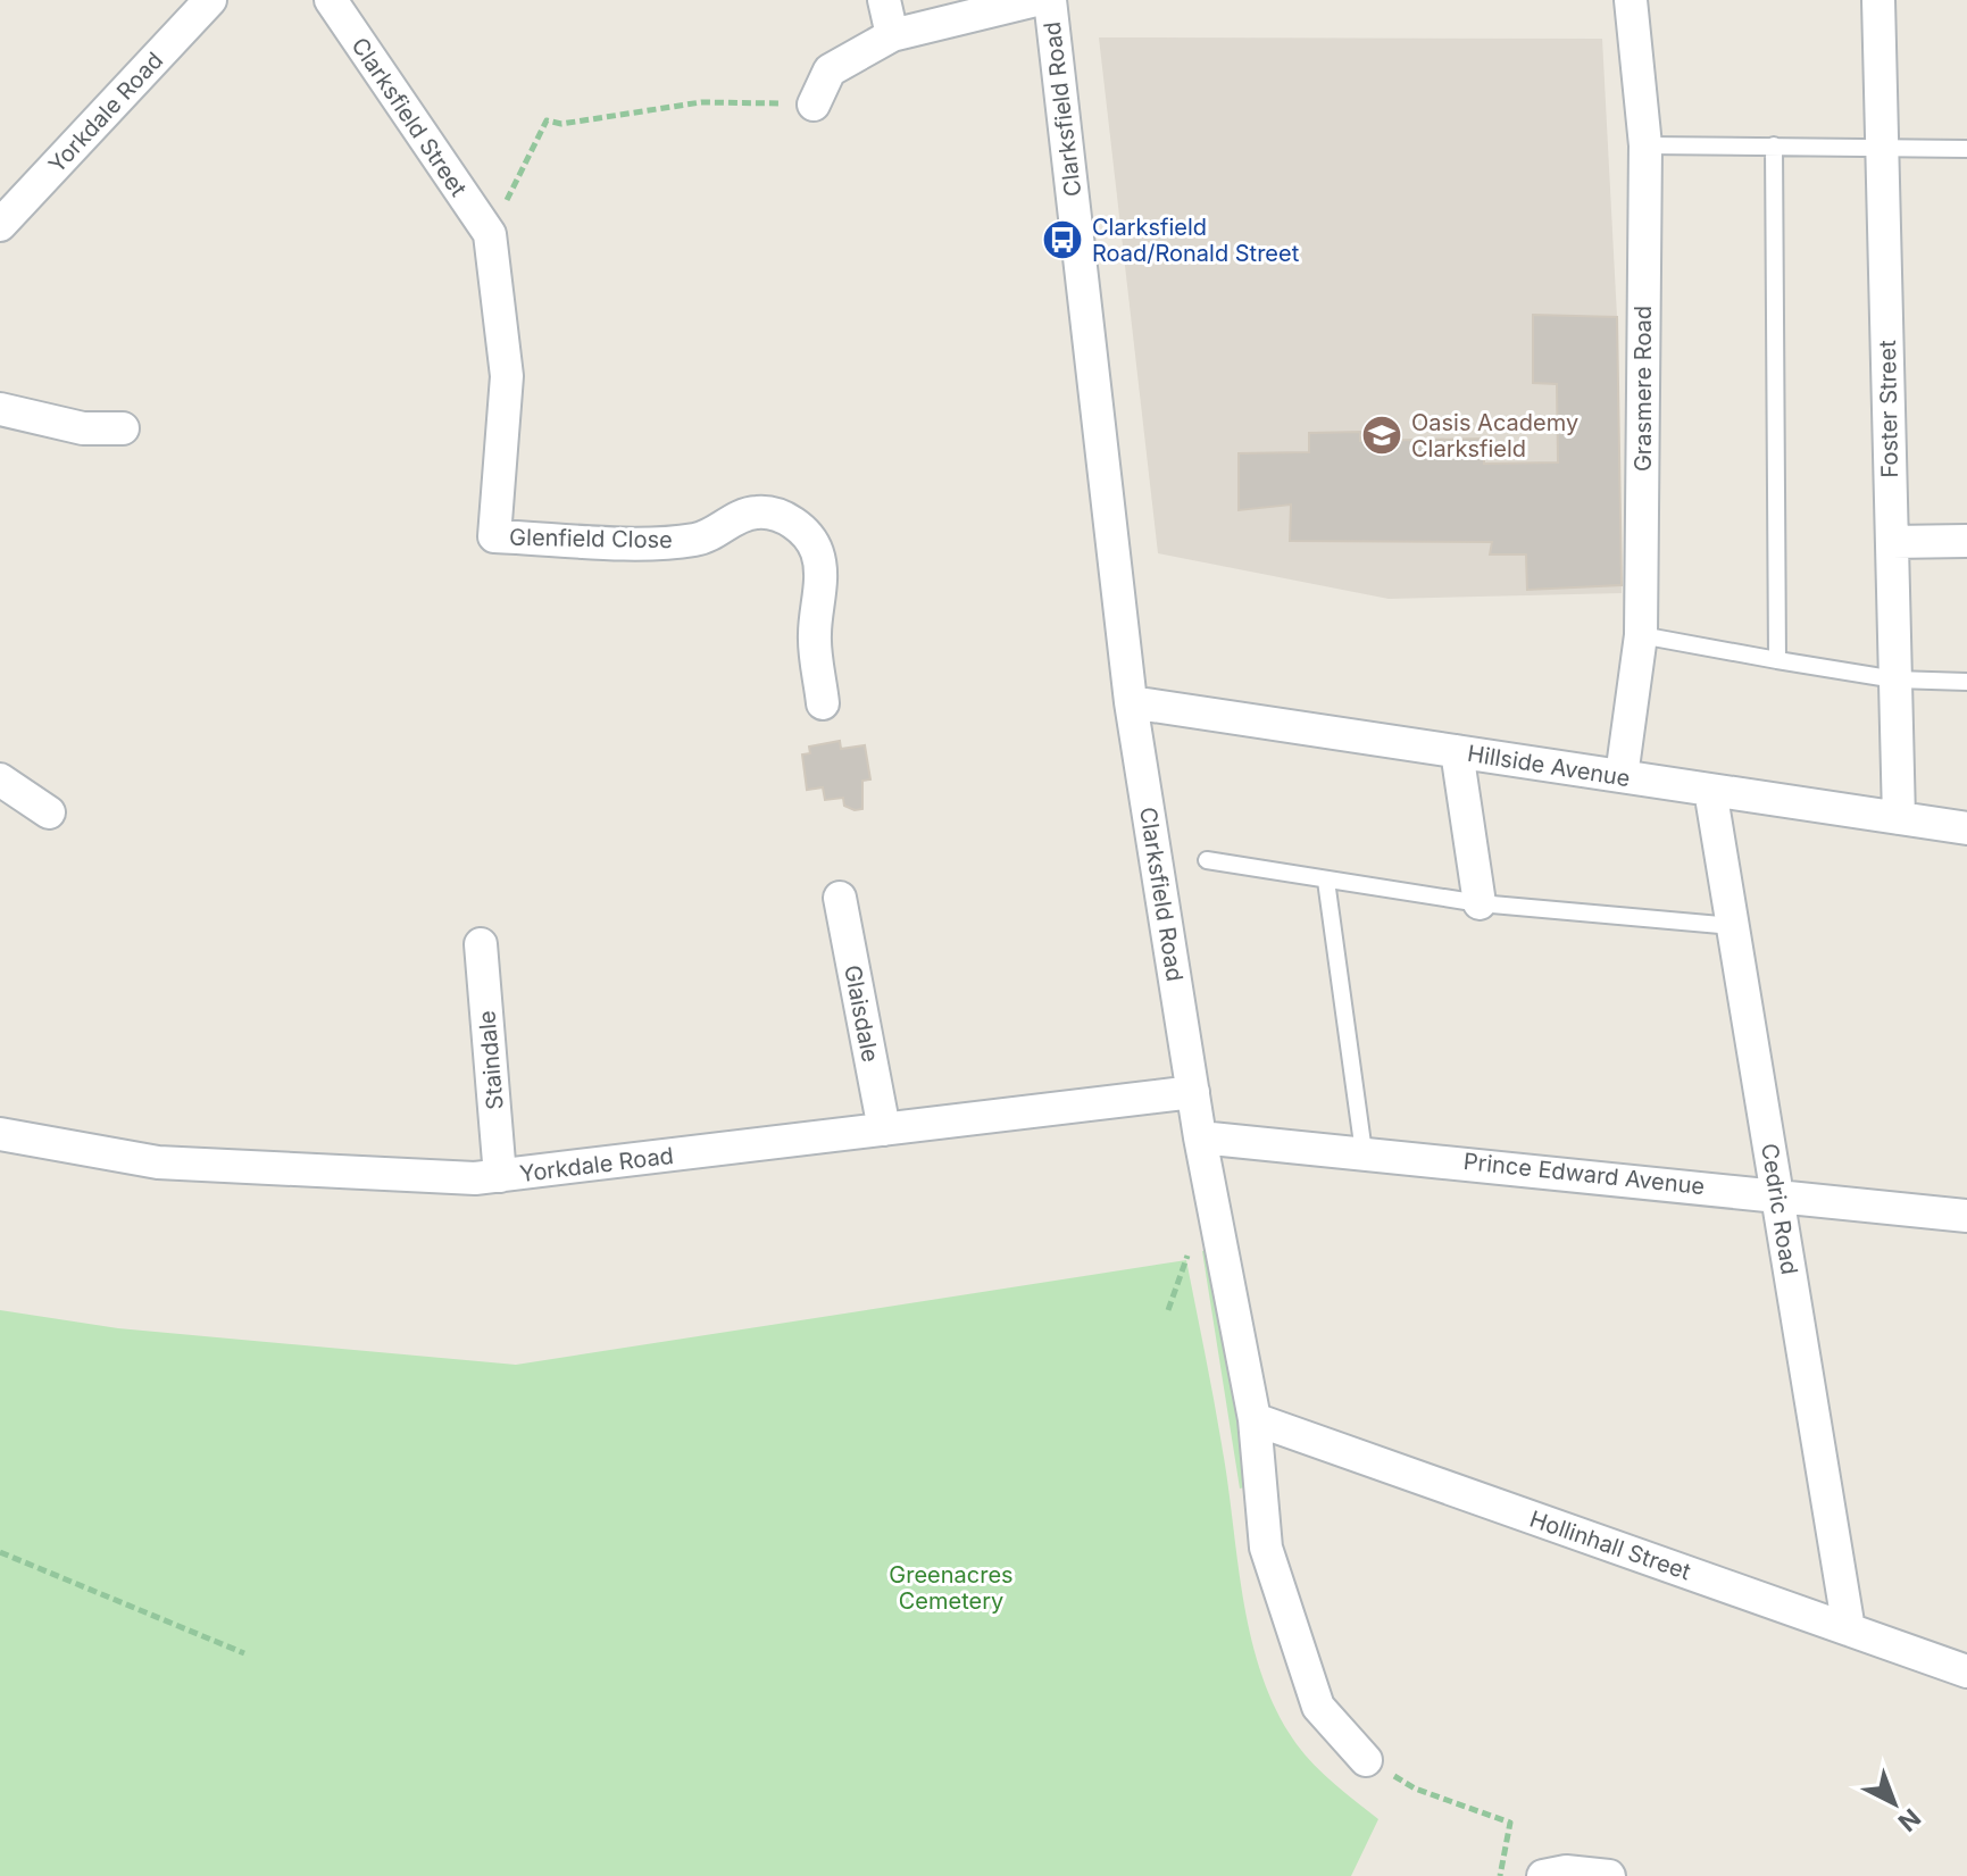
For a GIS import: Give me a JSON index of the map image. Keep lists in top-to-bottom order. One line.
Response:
{"streets":{"street":["Clarksfield Road","Yorkdale Road","Clarksfield Street","Grasmere Road","Foster Street","Glenfield Close","Hillside Avenue","Glaisdale","Staindale","Prince Edward Avenue","Cedric Road","Hollinhall Street"]},"crossings":[["Clarksfield Road","Yorkdale Road"],["Clarksfield Road","Hillside Avenue"],["Clarksfield Road","Prince Edward Avenue"],["Clarksfield Road","Hollinhall Street"],["Yorkdale Road","Glaisdale"],["Yorkdale Road","Staindale"],["Clarksfield Street","Glenfield Close"],["Grasmere Road","Hillside Avenue"],["Foster Street","Hillside Avenue"],["Hillside Avenue","Cedric Road"],["Prince Edward Avenue","Cedric Road"],["Cedric Road","Hollinhall Street"]],"parks":["Greenacres Cemetery"],"places":{"bus stop":["Clarksfield Road/Ronald Street"],"school or university":["Oasis Academy Clarksfield"]},"north":"bottom right"}
